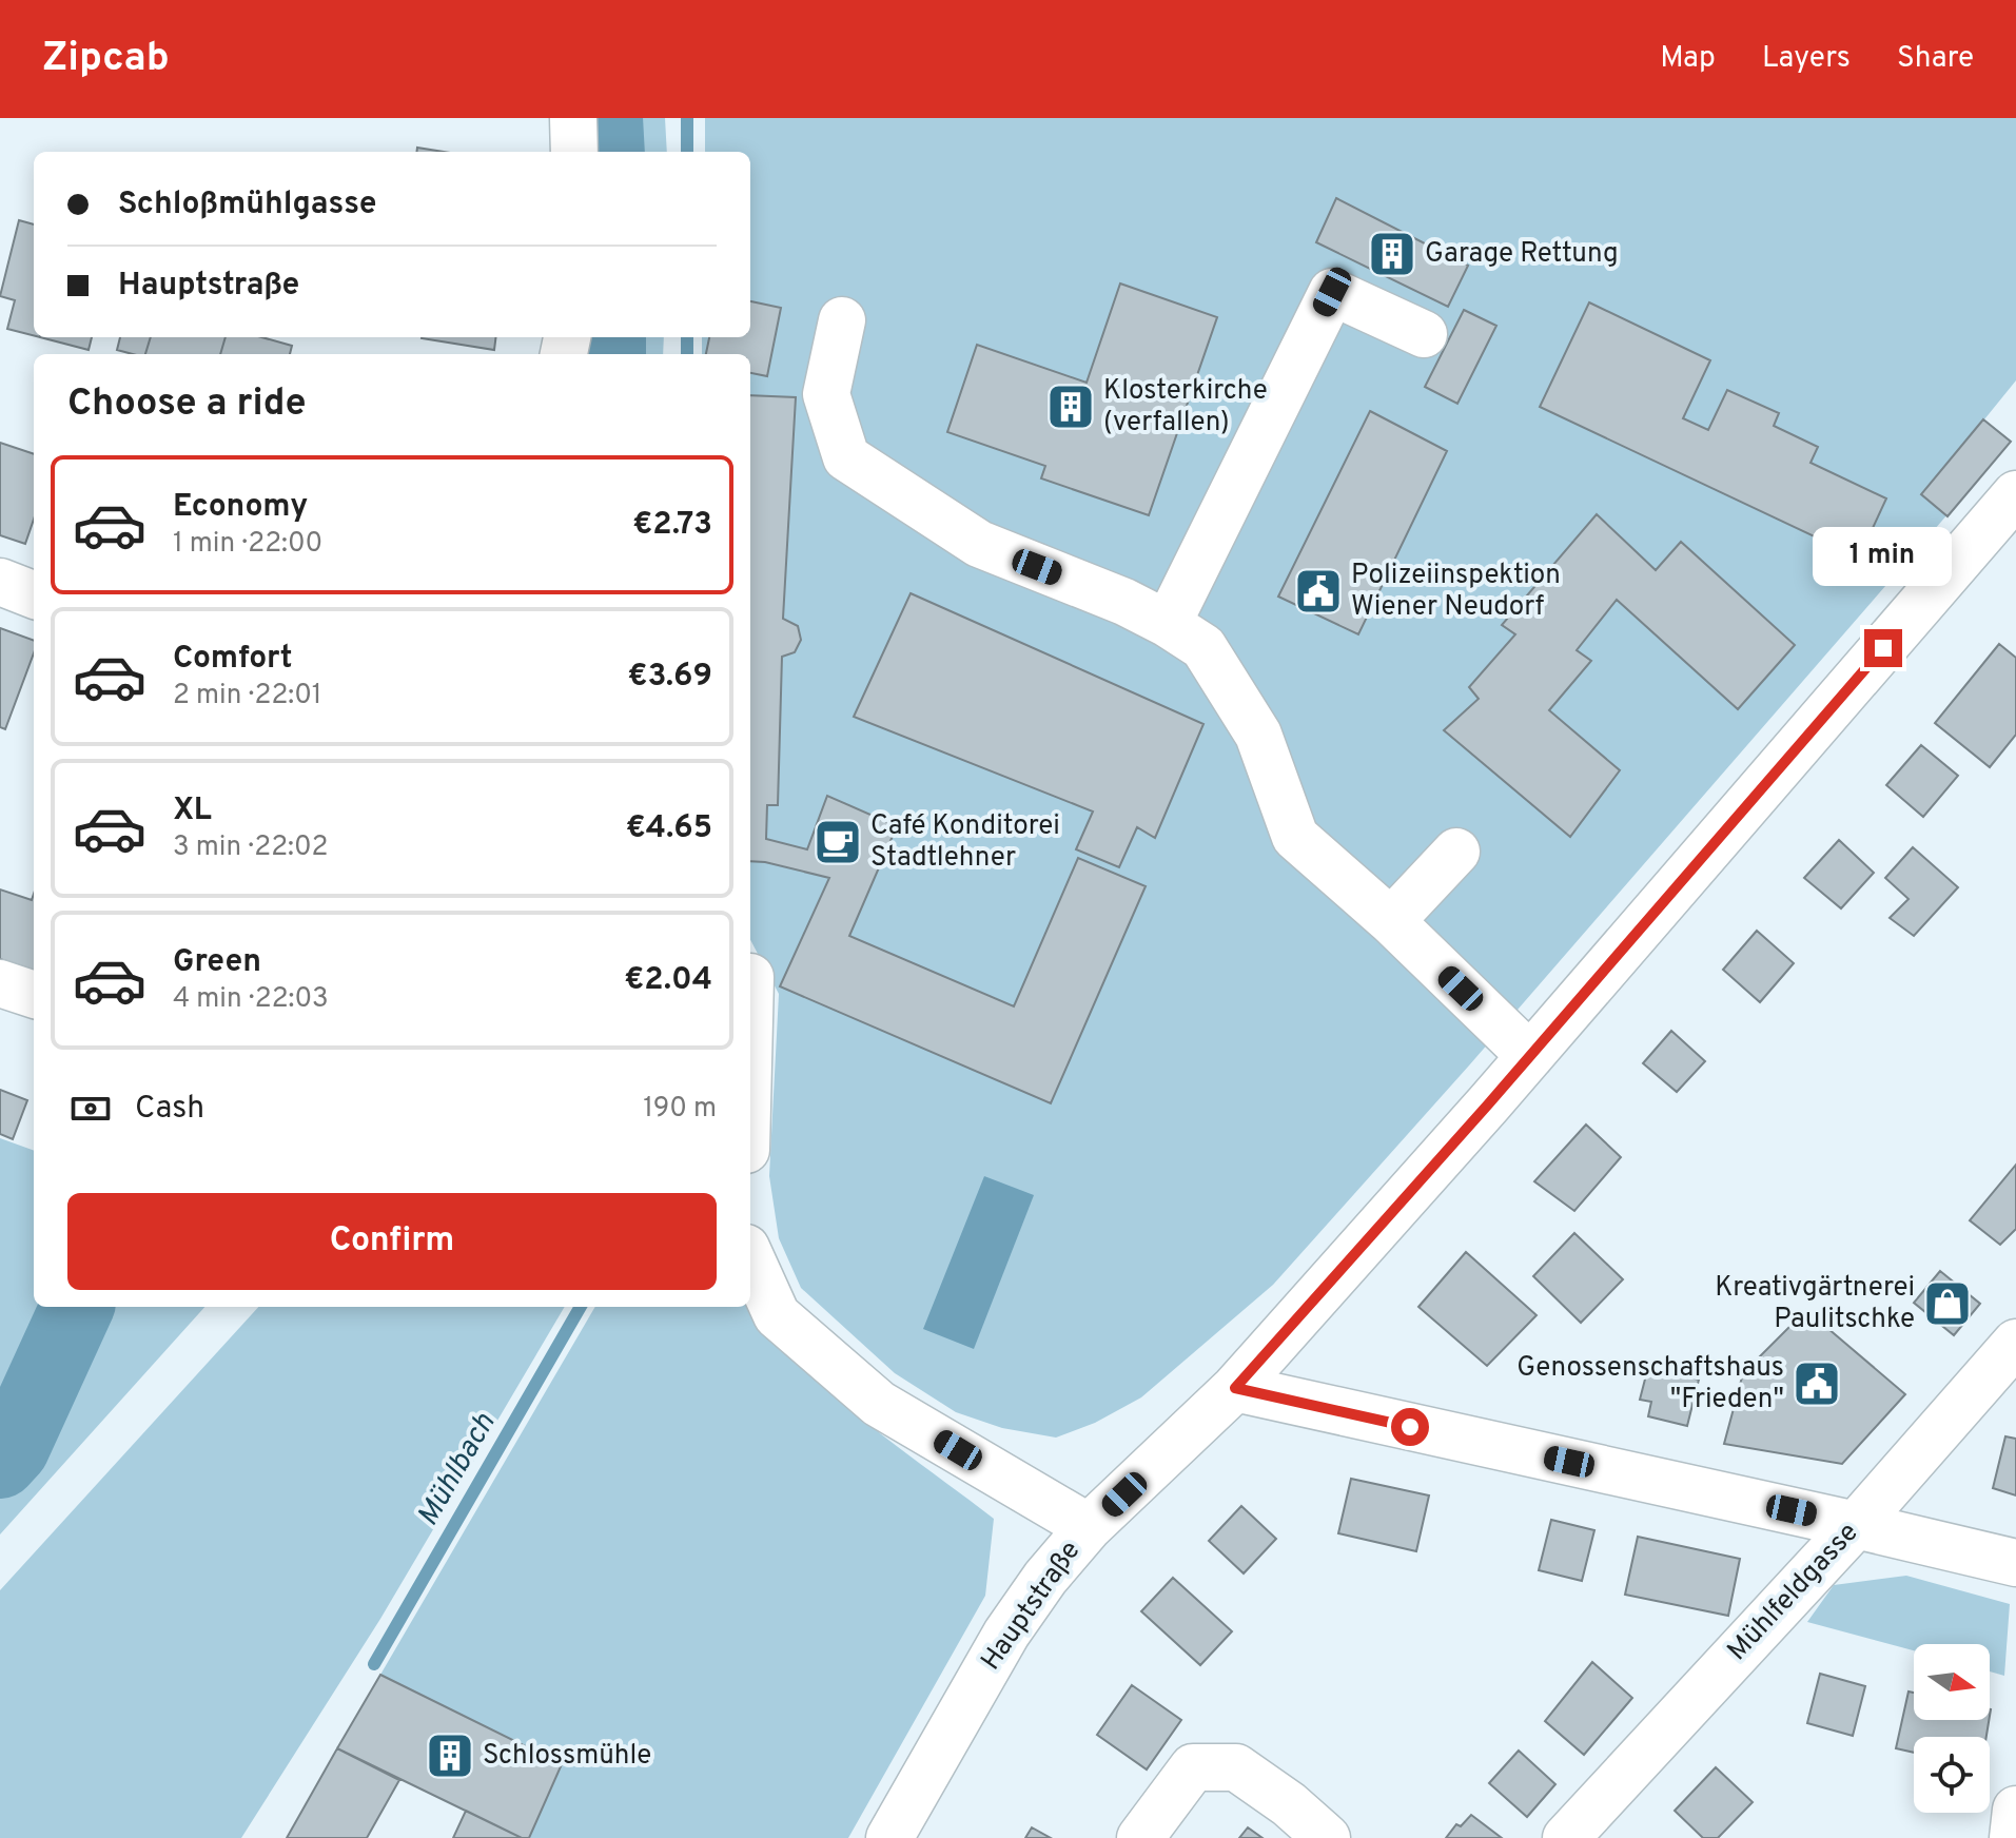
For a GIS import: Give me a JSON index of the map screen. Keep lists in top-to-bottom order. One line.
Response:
{"streets":{"street":["Mühlfeldgasse","Hauptstraße"]},"water":["Mühlbach"],"places":{"building":["Garage Rettung","Klosterkirche (verfallen)","Schlossmühle"],"public building":["Polizeiinspektion Wiener Neudorf","Genossenschaftshaus \"Frieden\""],"cafe":["Café Konditorei Stadtlehner"],"shop":["Kreativgärtnerei Paulitschke"]},"north":"right","page":{"header":"Zipcab","nav":["Map","Layers","Share"],"banner":["Schloßmühlgasse","Hauptstraße"],"heading":"Choose a ride","list":[{"name":"Economy","note":"1 min · 22:00","value":"€2.73"},{"name":"Comfort","note":"2 min · 22:01","value":"€3.69"},{"name":"XL","note":"3 min · 22:02","value":"€4.65"},{"name":"Green","note":"4 min · 22:03","value":"€2.04"}],"bubble":"1 min","pay":["Cash","190 m"],"buttons":"Confirm"}}
